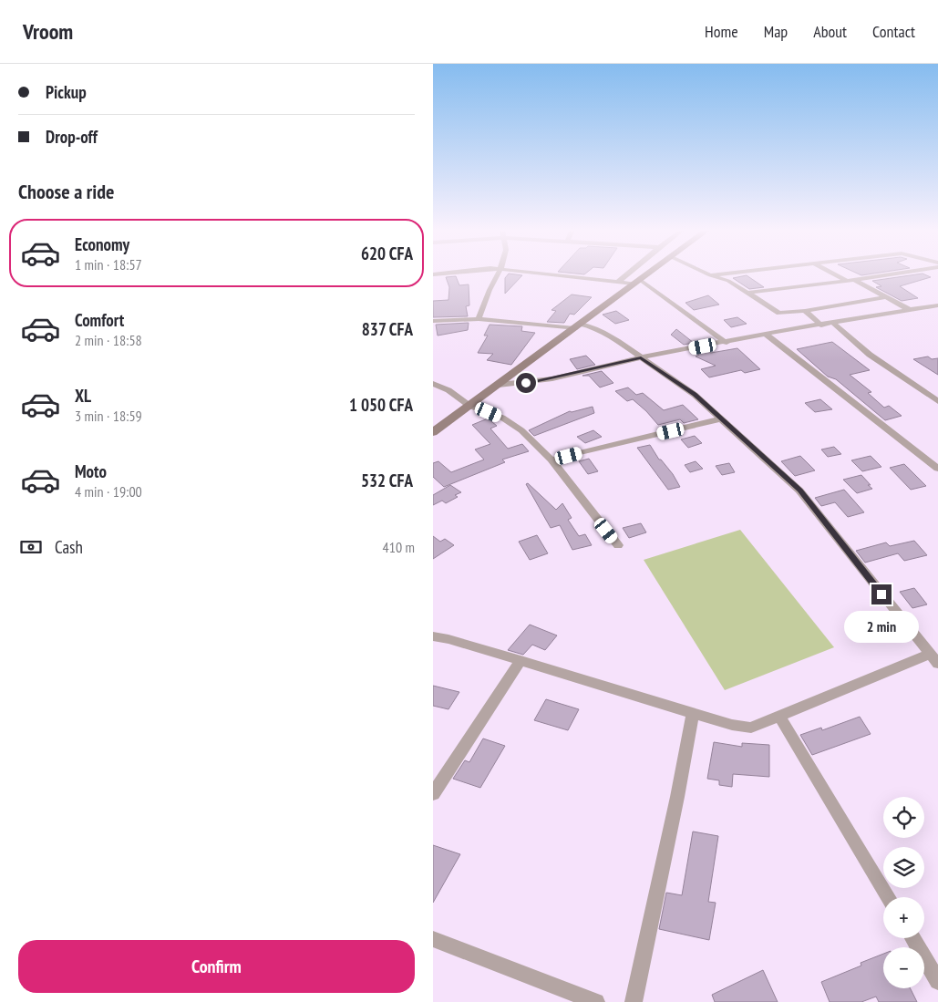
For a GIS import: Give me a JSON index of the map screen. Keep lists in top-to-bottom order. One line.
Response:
{"page":{"header":"Vroom","nav":["Home","Map","About","Contact"],"banner":["Pickup","Drop-off"],"heading":"Choose a ride","list":[{"name":"Economy","note":"1 min · 18:57","value":"620 CFA"},{"name":"Comfort","note":"2 min · 18:58","value":"837 CFA"},{"name":"XL","note":"3 min · 18:59","value":"1 050 CFA"},{"name":"Moto","note":"4 min · 19:00","value":"532 CFA"}],"pay":["Cash","410 m"],"bubble":"2 min","map_buttons":["+","−"],"buttons":"Confirm"}}
